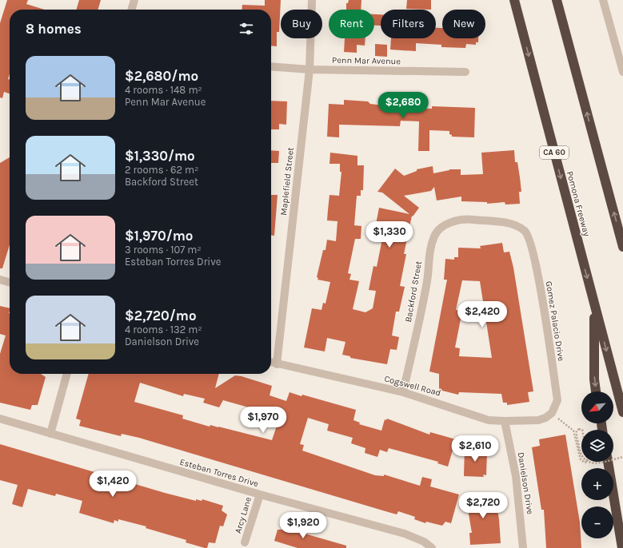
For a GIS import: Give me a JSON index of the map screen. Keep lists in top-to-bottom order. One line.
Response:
{"streets":{"highway":["CA 60","Pomona Freeway"],"street":["Penn Mar Avenue","Maplefield Street","Backford Street","Gomez Palacio Drive","Cogswell Road","Esteban Torres Drive","Danielson Drive","Arcy Lane"]},"crossings":[["Penn Mar Avenue","Maplefield Street"],["Maplefield Street","Cogswell Road"],["Backford Street","Gomez Palacio Drive"],["Backford Street","Cogswell Road"],["Gomez Palacio Drive","Cogswell Road"],["Cogswell Road","Danielson Drive"],["Esteban Torres Drive","Arcy Lane"]],"north":"bottom left","page":{"chip":["Buy","Rent","Filters","New"],"heading":"8 homes","list":[{"name":"$2,680/mo","note":"4 rooms · 148 m² · Penn Mar Avenue"},{"name":"$1,330/mo","note":"2 rooms · 62 m² · Backford Street"},{"name":"$1,970/mo","note":"3 rooms · 107 m² · Esteban Torres Drive"},{"name":"$2,720/mo","note":"4 rooms · 132 m² · Danielson Drive"}],"price":["$2,680","$1,330","$2,420","$1,970","$2,610","$1,420","$2,720","$1,920"],"map_buttons":["+","−"]}}
